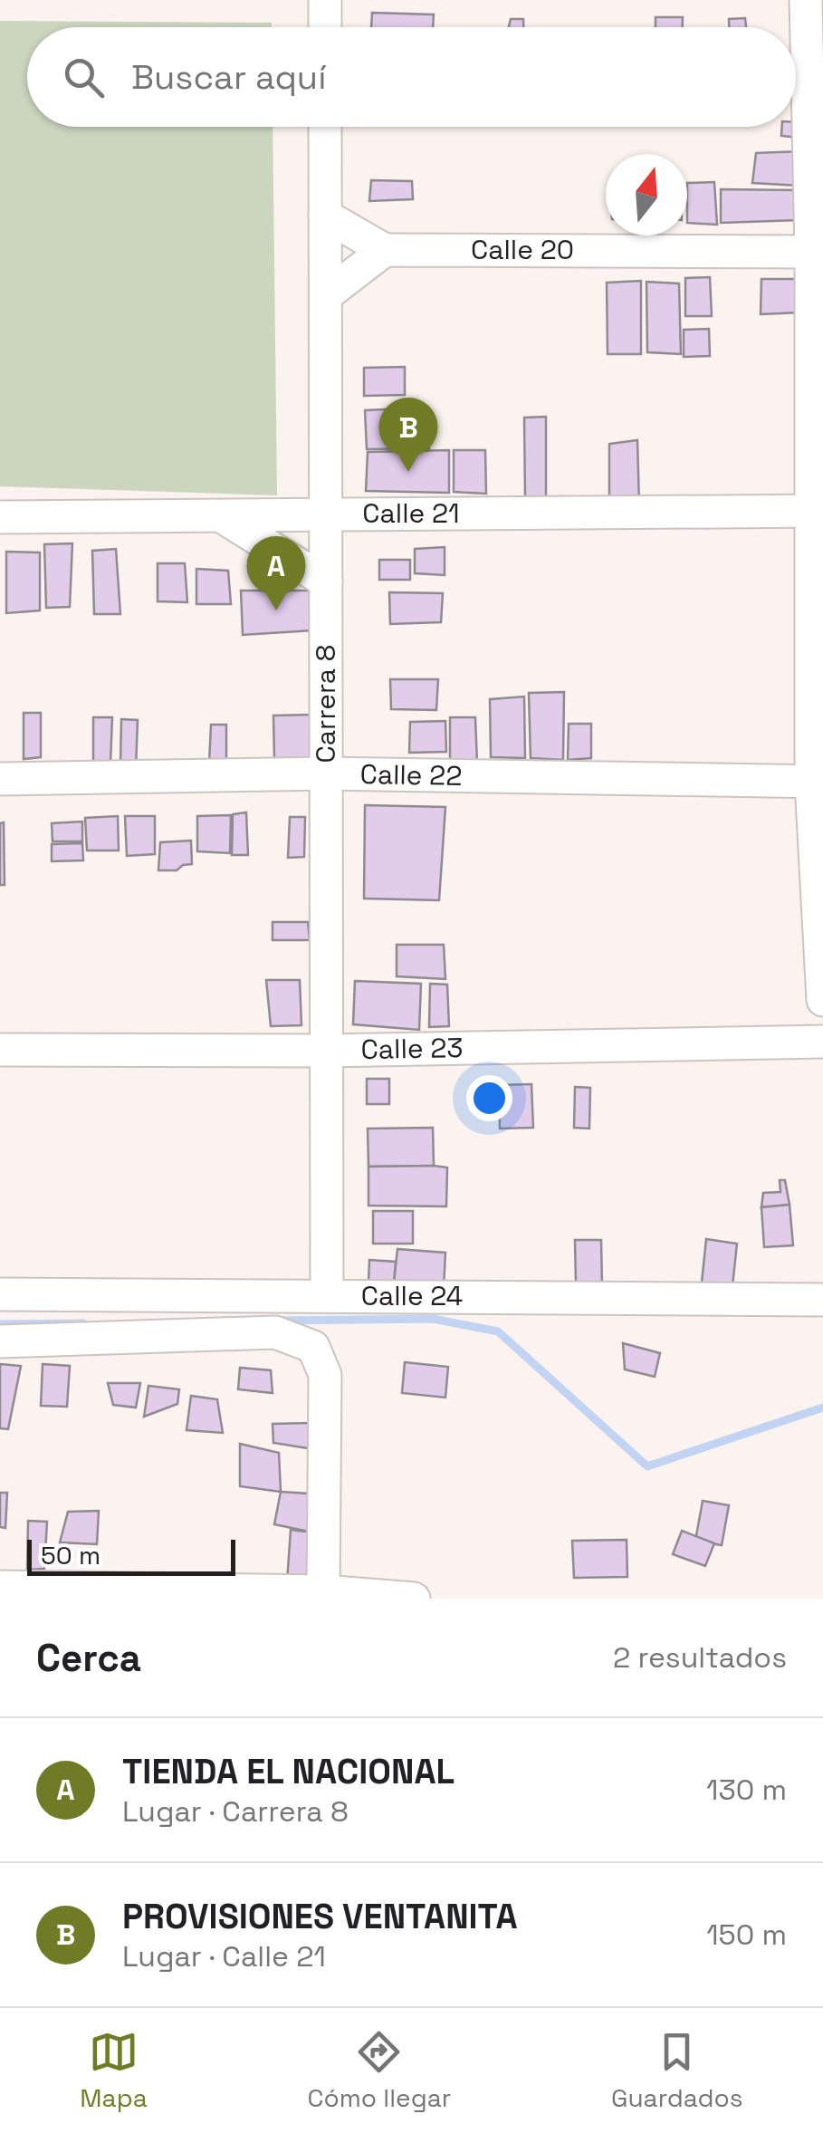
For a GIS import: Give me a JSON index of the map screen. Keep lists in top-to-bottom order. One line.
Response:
{"streets":{"street":["Calle 20","Calle 21","Carrera 8","Calle 22","Calle 23","Calle 24"]},"crossings":[["Calle 20","Carrera 8"],["Calle 21","Carrera 8"],["Carrera 8","Calle 22"],["Carrera 8","Calle 23"],["Carrera 8","Calle 24"]],"scale_bar":"50 m","north":"top","page":{"search":"Buscar aquí","pins":["B","A"],"scale":"50 m","heading":["Cerca","2 resultados"],"list":[{"mark":"A","name":"TIENDA EL NACIONAL","note":"Lugar · Carrera 8","value":"130 m"},{"mark":"B","name":"PROVISIONES VENTANITA","note":"Lugar · Calle 21","value":"150 m"}],"nav":["Mapa","Cómo llegar","Guardados"]}}
